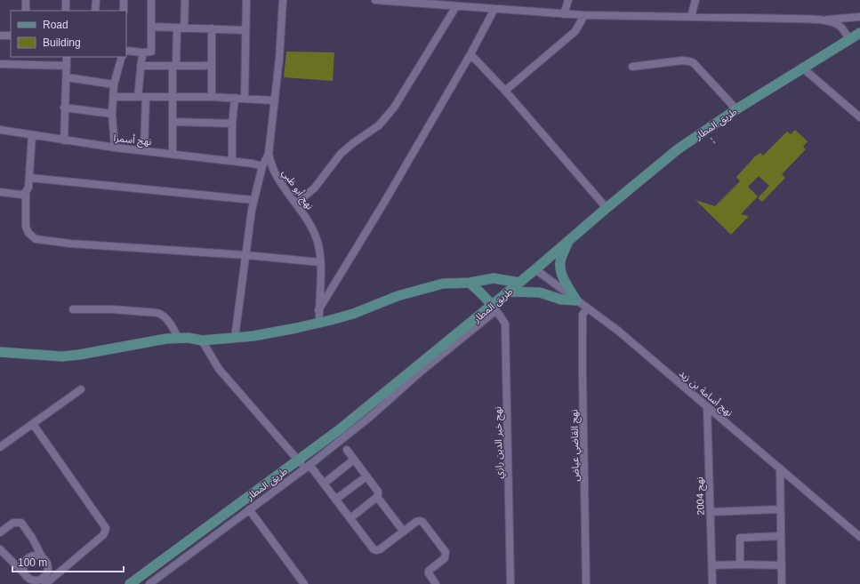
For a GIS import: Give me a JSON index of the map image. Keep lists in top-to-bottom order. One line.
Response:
{"streets":{"main road":["طريق المطار"],"street":["نهج أسمرا","نهج أبو ظبي","نهج أسامة بن زيد","نهج خير الدين رازي","نهج القاضي عياض","نهج 2004"]},"crossings":[["طريق المطار","نهج أسامة بن زيد"],["طريق المطار","نهج خير الدين رازي"],["نهج أسامة بن زيد","نهج القاضي عياض"],["نهج أسامة بن زيد","نهج 2004"]],"legend":["Road","Building"],"scale_bar":"100 m"}
